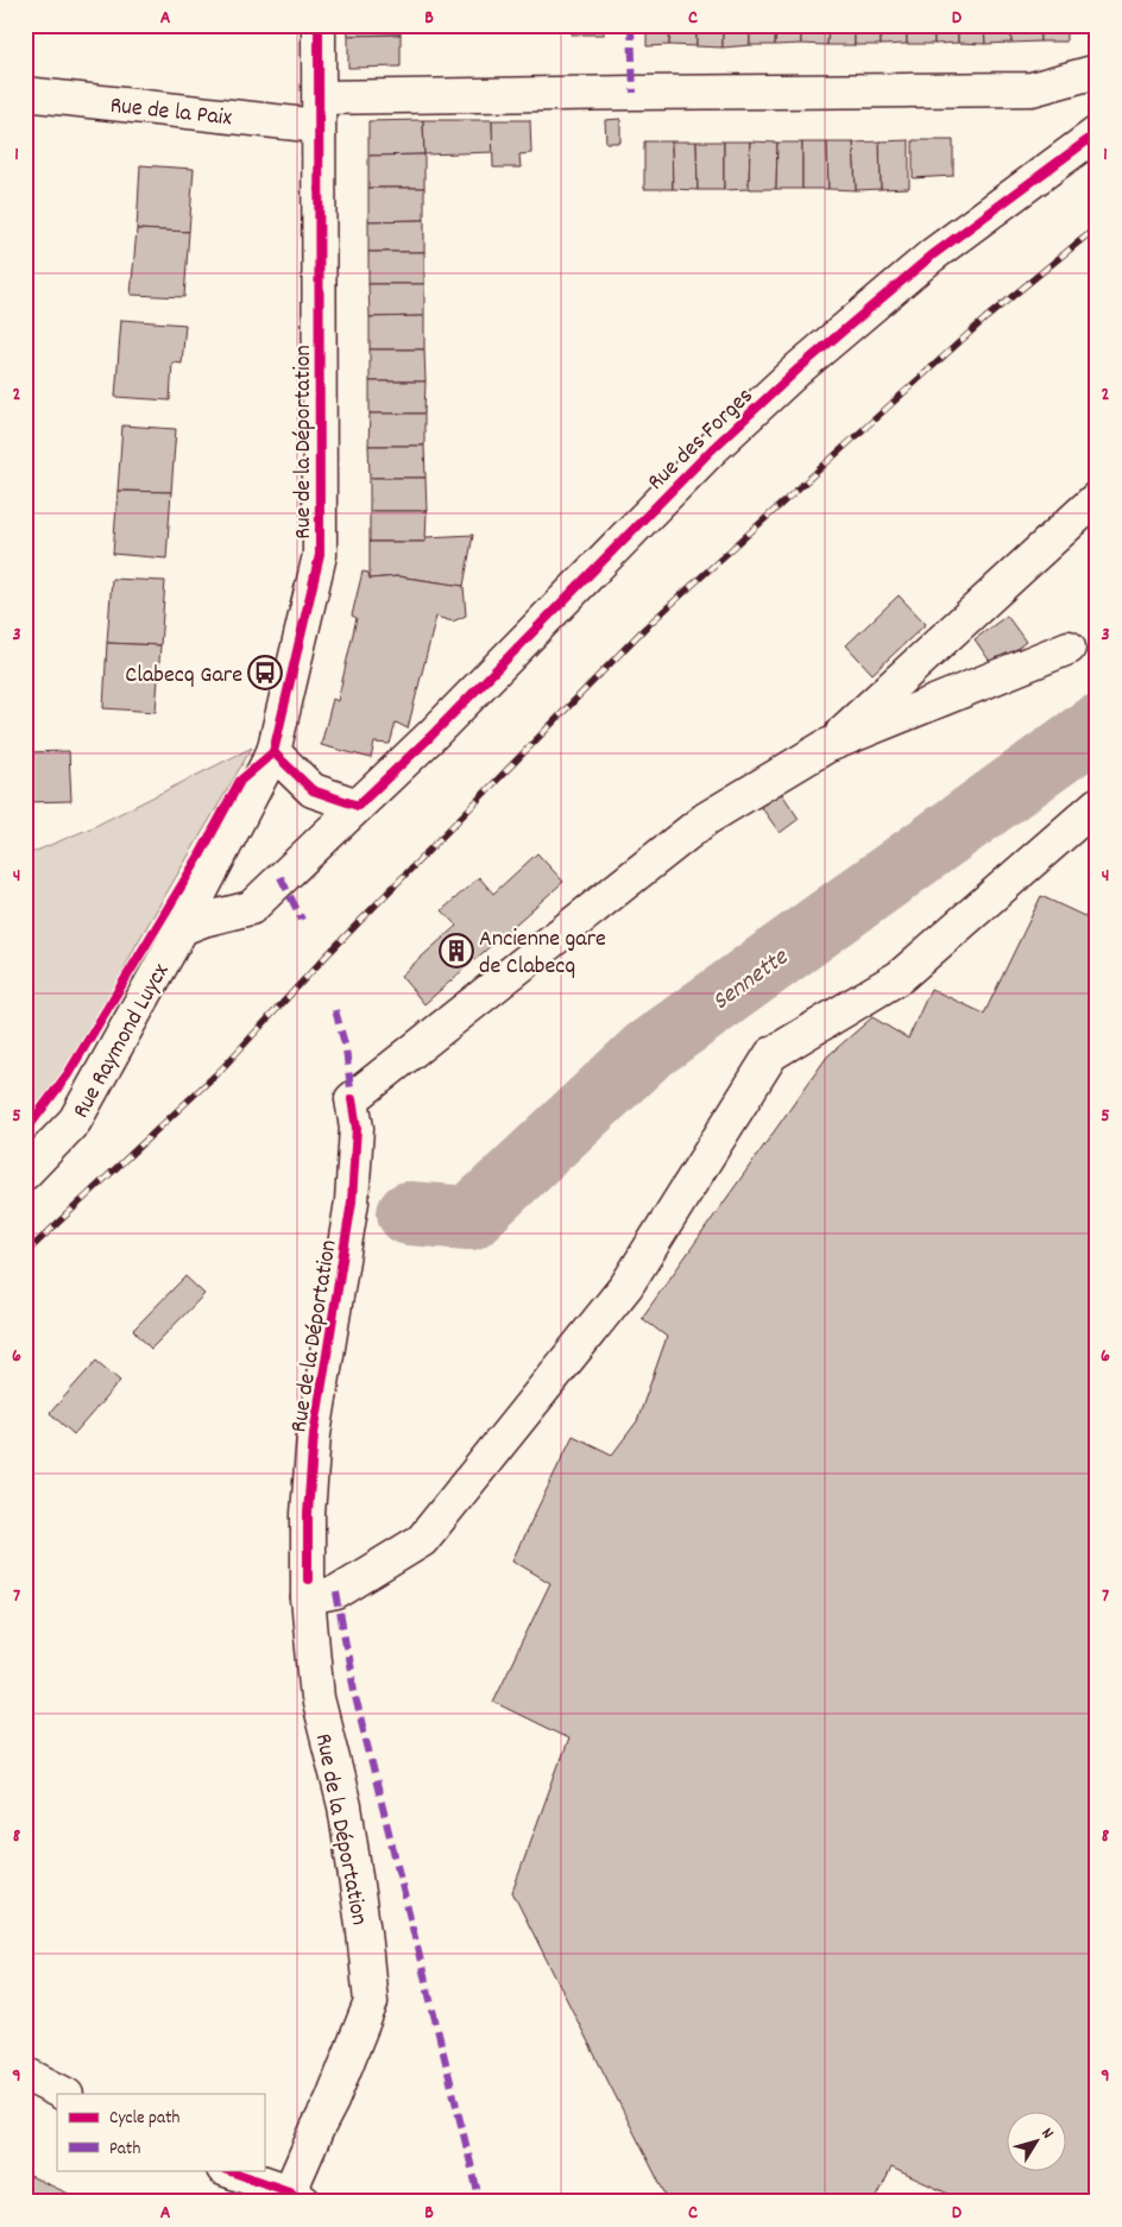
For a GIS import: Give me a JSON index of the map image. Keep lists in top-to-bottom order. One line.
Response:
{"streets":{"main road":["Rue de la Paix","Rue des Forges","Rue de la Déportation","Rue Raymond Luycx"]},"crossings":[["Rue de la Paix","Rue de la Déportation"],["Rue des Forges","Rue Raymond Luycx"],["Rue de la Déportation","Rue Raymond Luycx"]],"water":["Sennette"],"places":{"bus stop":["Clabecq Gare"],"building":["Ancienne gare de Clabecq"]},"legend":["Cycle path","Path"],"north":"top right","grid":{"columns":["A","B","C","D"],"rows":["1","2","3","4","5","6","7","8","9"]}}
